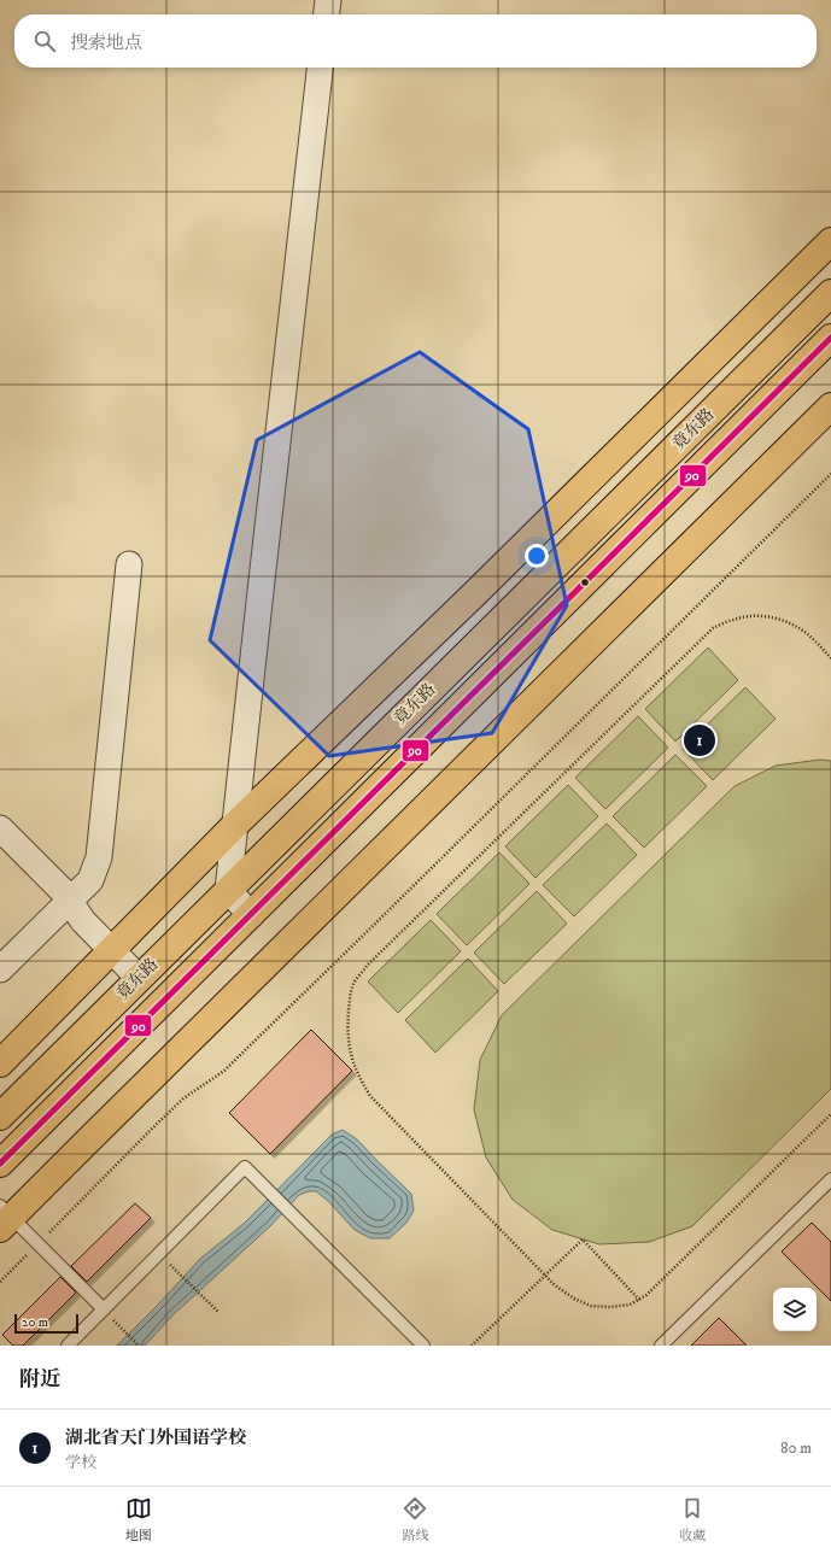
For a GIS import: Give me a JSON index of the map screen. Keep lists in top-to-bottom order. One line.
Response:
{"streets":{"main road":["竟东路"]},"lines":["transit line 90"],"scale_bar":"20 m","page":{"search":"搜索地点","pins":"1","scale":"20 m","heading":"附近","list":[{"mark":"1","name":"湖北省天门外国语学校","note":"学校","value":"80 m"}],"nav":["地图","路线","收藏"]}}
